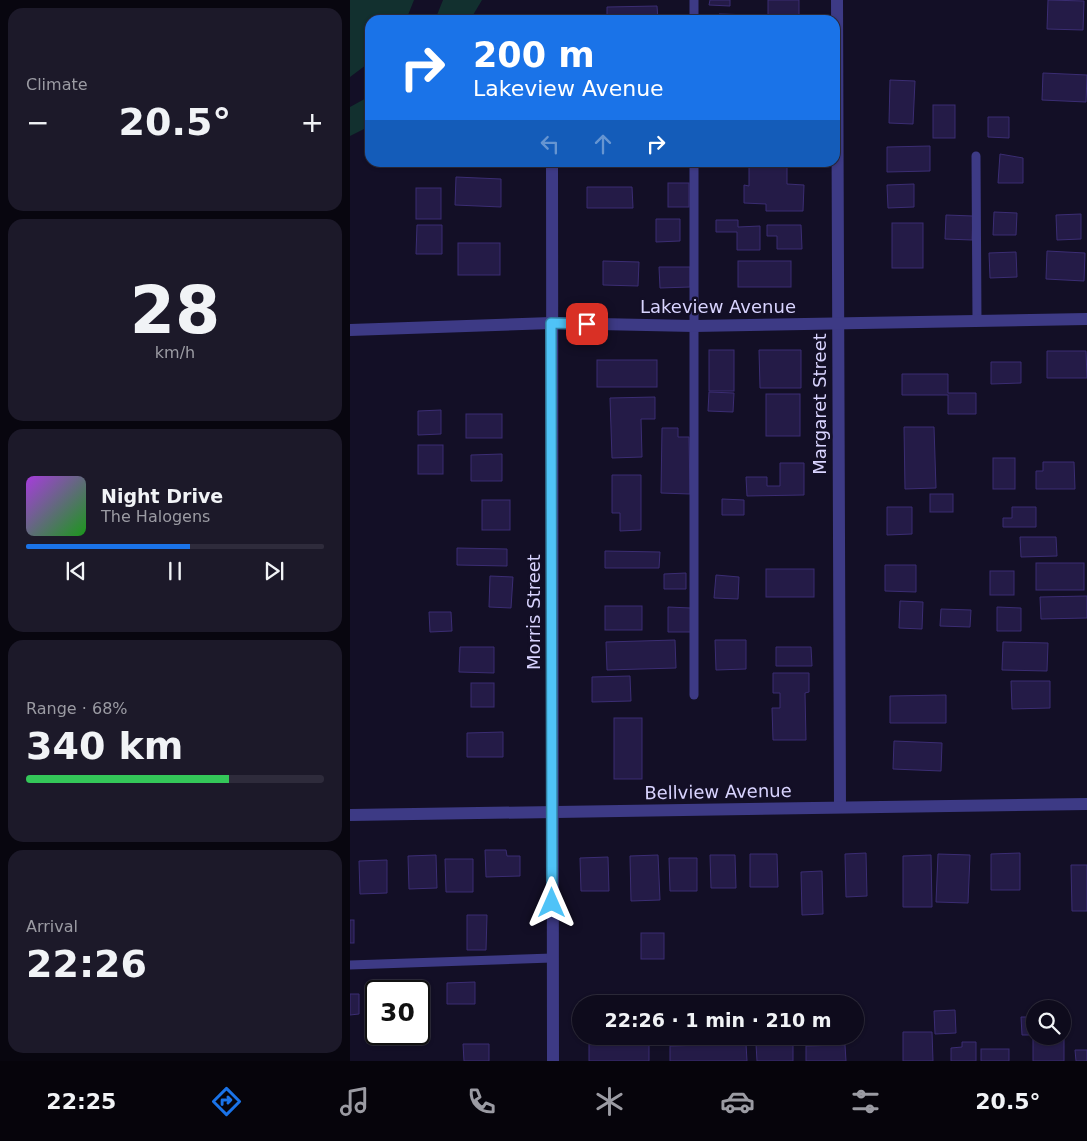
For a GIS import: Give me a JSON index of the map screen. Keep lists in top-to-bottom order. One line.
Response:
{"streets":{"street":["Lakeview Avenue","Margaret Street","Morris Street","Bellview Avenue"]},"crossings":[["Lakeview Avenue","Margaret Street"],["Lakeview Avenue","Morris Street"],["Margaret Street","Bellview Avenue"],["Morris Street","Bellview Avenue"]],"page":{"tile":["Climate",["28","km/h"],["Range · 68%","340 km"],["Arrival","22:26"]],"turn":["200 m","Lakeview Avenue"],"heat":["−","20.5°","+"],"song":["Night Drive","The Halogens"],"limit":"30","trip":"22:26 · 1 min · 210 m","tabs":["22:25","20.5°"]}}
